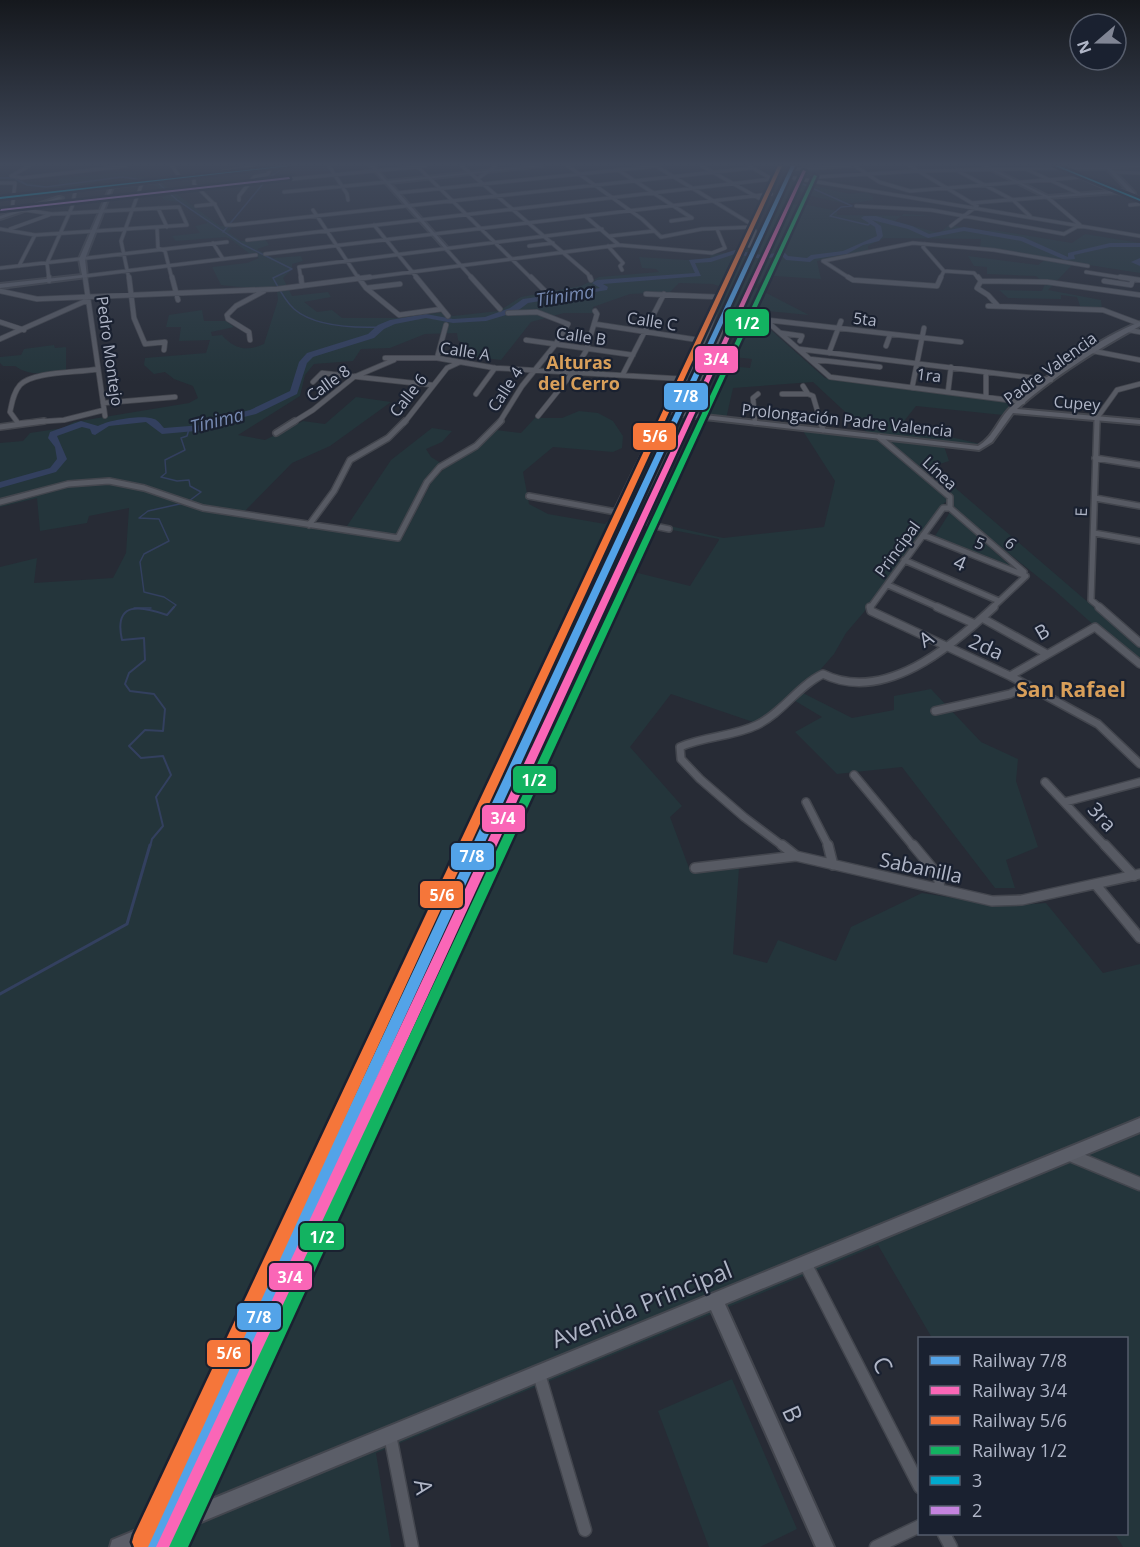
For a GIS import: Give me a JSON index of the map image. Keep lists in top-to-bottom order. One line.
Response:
{"streets":{"street":["5ta","Calle C","Calle B","Pedro Montejo","Calle A","Padre Valencia","1ra","Calle 8","Calle 4","Calle 6","Cupey","Prolongación Padre Valencia","Línea","E","5","6","Principal","4","B","A","2da","3ra","Sabanilla","Avenida Principal","C"]},"crossings":[["Calle B","Calle 4"],["Calle A","Calle 8"],["Calle A","Calle 4"],["Calle A","Calle 6"],["Padre Valencia","1ra"],["Padre Valencia","Cupey"],["Padre Valencia","Prolongación Padre Valencia"],["Calle 4","Calle 6"],["Cupey","E"],["Prolongación Padre Valencia","Línea"],["Línea","6"],["Línea","Principal"],["5","6"],["5","Principal"],["5","A"],["6","Principal"],["6","A"],["Principal","4"],["Principal","2da"],["4","A"],["B","2da"],["B","Avenida Principal"],["A","2da"],["A","Sabanilla"],["A","Avenida Principal"],["3ra","Sabanilla"],["Avenida Principal","C"]],"districts":["Alturas del Cerro","San Rafael"],"water":["Tíinima","Tínima"],"lines":["rail line 7/8","rail line 3/4","rail line 5/6","rail line 1/2"],"legend":["Railway 7/8","Railway 3/4","Railway 5/6","Railway 1/2","3","2"],"north":"left"}
